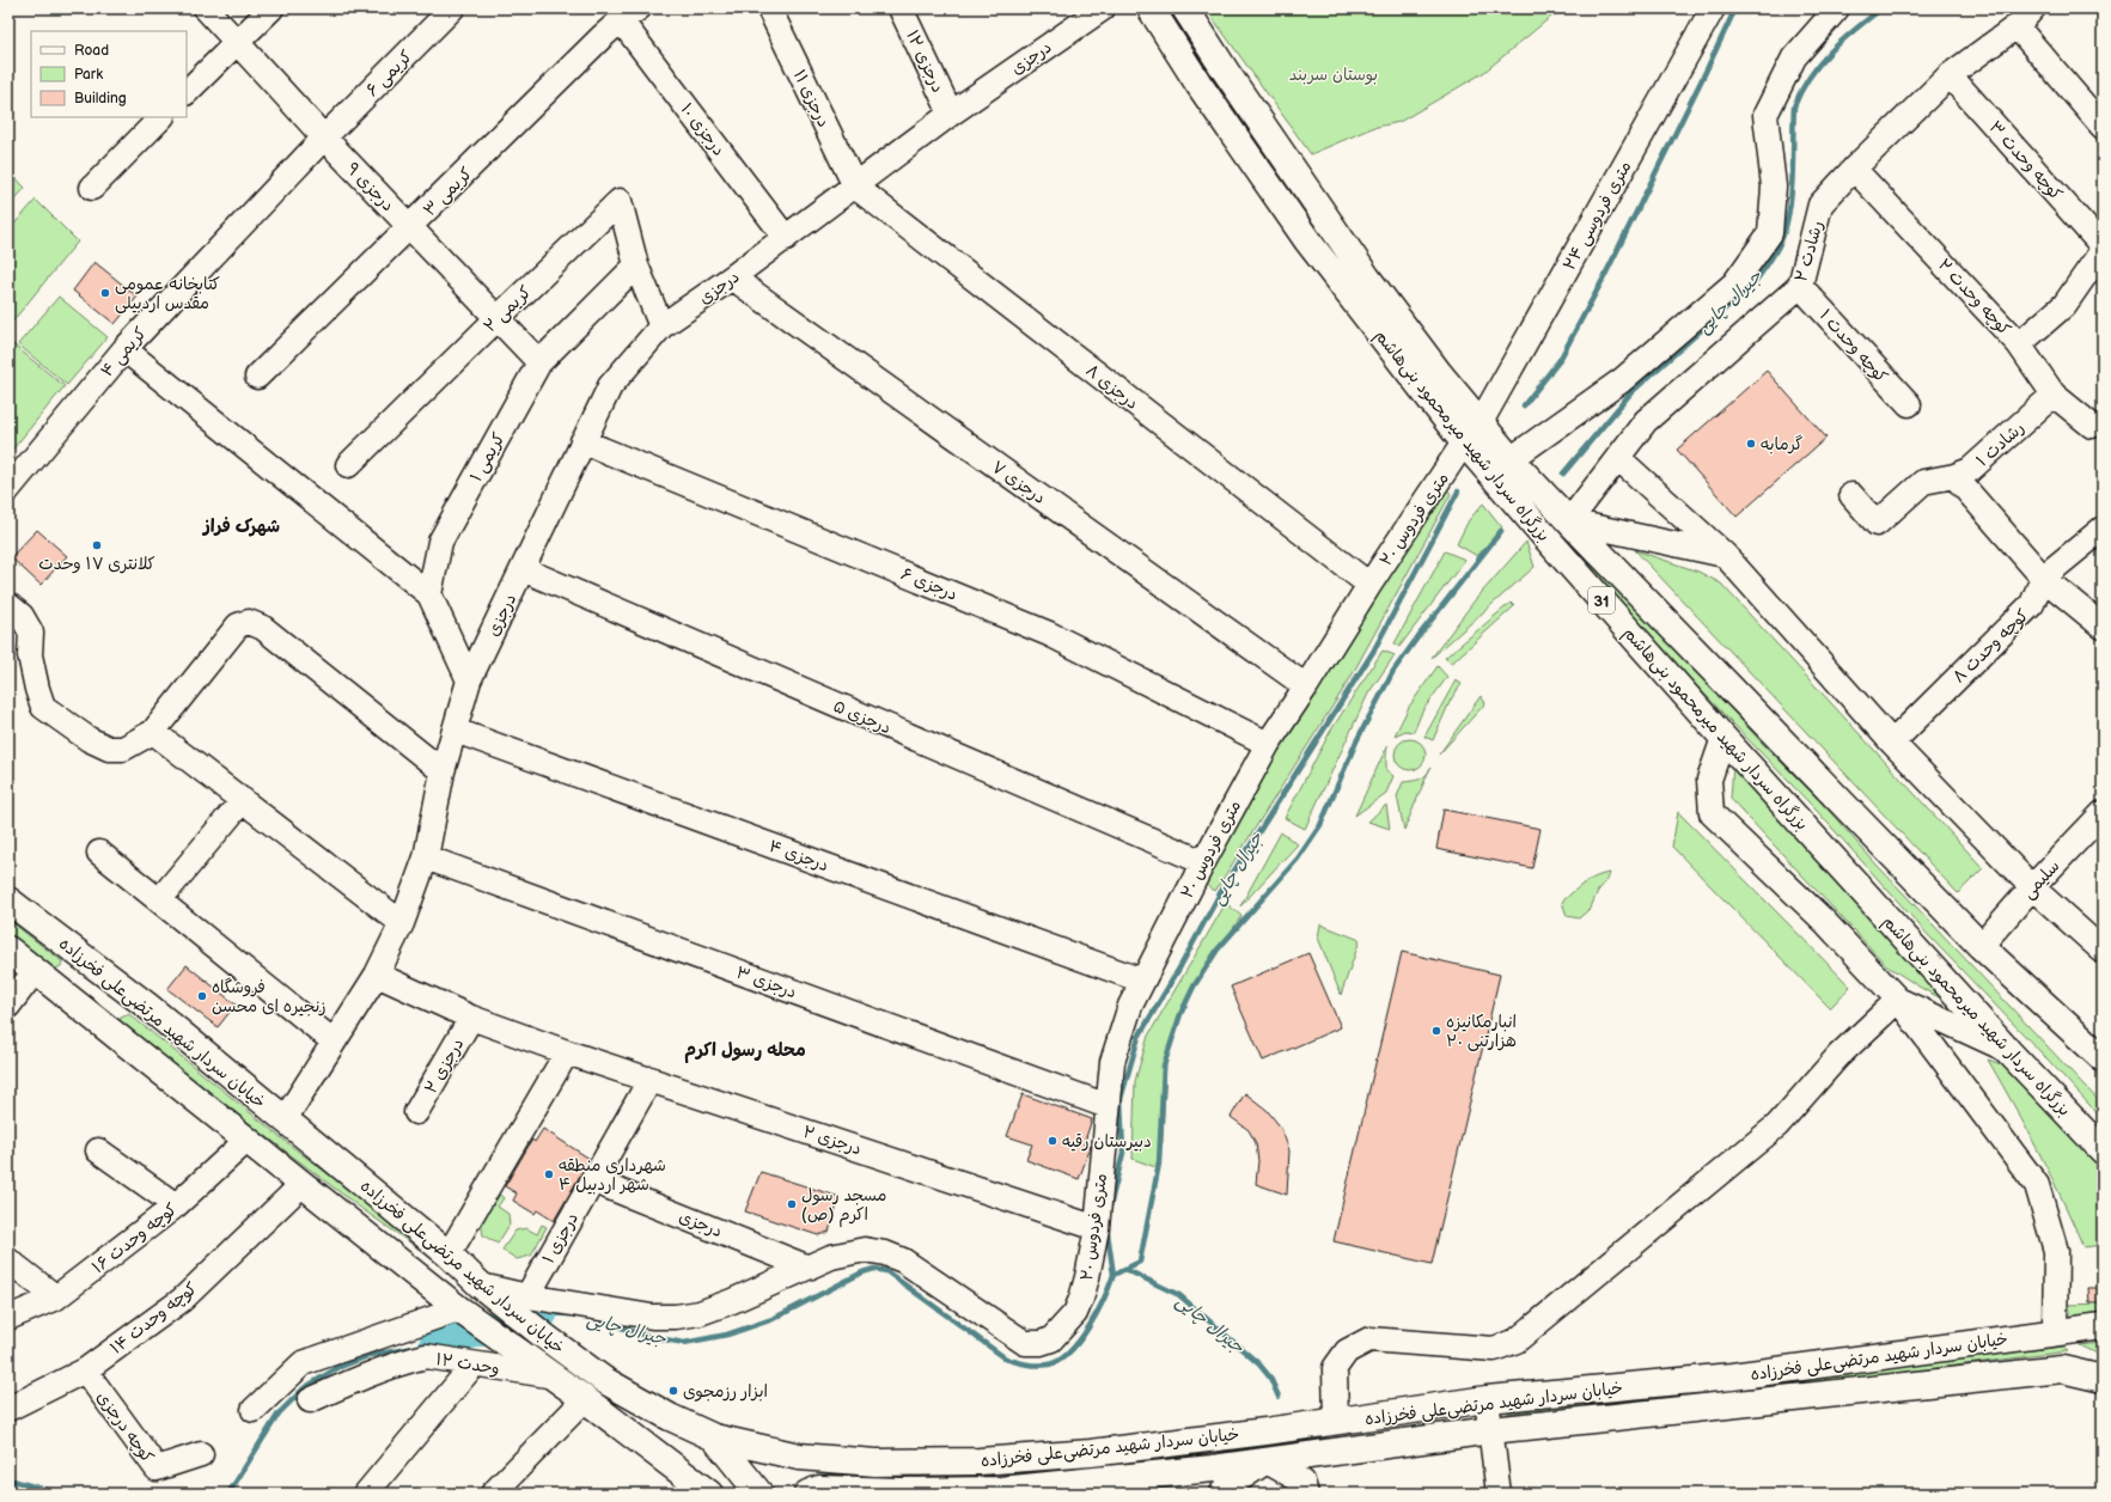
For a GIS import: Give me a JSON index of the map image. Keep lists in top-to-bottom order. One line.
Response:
{"streets":{"main road":["بزرگراه سردار شهید میرمحمود بنی‌هاشم","31","خیابان سردار شهید مرتضی‌علی فخرزاده"],"street":["درجزی","درجزی ۱۲","کریمی ۶","درجزی ۱۱","درجزی ۱۰","کوچه وحدت ۳","درجزی ۹","کریمی ۳","۲۴ متری فردوسی","رشادت ۲","کوچه وحدت ۲","کریمی ۲","کوچه وحدت ۱","کریمی ۴","درجزی ۸","رشادت ۱","کریمی ۱","درجزی ۷","۲۰ متری فردوس","درجزی ۶","کوچه وحدت ۸","درجزی ۵","درجزی ۴","سلیمی","درجزی ۳","درجزی ۲","کوچه وحدت ۱۶","درجزی ۱","کوچه وحدت ۱۴","وحدت ۱۲","کوچه درجزی"]},"crossings":[["درجزی","درجزی ۱۲"],["درجزی","درجزی ۱۱"],["درجزی","درجزی ۱۰"],["درجزی","درجزی ۸"],["درجزی","درجزی ۷"],["درجزی","۲۰ متری فردوس"],["درجزی","درجزی ۶"],["درجزی","درجزی ۵"],["درجزی","درجزی ۴"],["درجزی","درجزی ۳"],["درجزی","خیابان سردار شهید مرتضی‌علی فخرزاده"],["درجزی","درجزی ۲"],["درجزی","درجزی ۱"],["کریمی ۶","درجزی ۹"],["کریمی ۶","کریمی ۴"],["درجزی ۱۱","درجزی ۸"],["درجزی ۱۰","کریمی ۳"],["کوچه وحدت ۳","رشادت ۲"],["درجزی ۹","کریمی ۳"],["درجزی ۹","کریمی ۲"],["درجزی ۹","کریمی ۴"],["درجزی ۹","کریمی ۱"],["۲۴ متری فردوسی","بزرگراه سردار شهید میرمحمود بنی‌هاشم"],["رشادت ۲","کوچه وحدت ۲"],["رشادت ۲","کوچه وحدت ۱"],["رشادت ۲","بزرگراه سردار شهید میرمحمود بنی‌هاشم"],["کوچه وحدت ۲","رشادت ۱"],["کریمی ۲","کریمی ۱"],["درجزی ۸","۲۰ متری فردوس"],["بزرگراه سردار شهید میرمحمود بنی‌هاشم","۲۰ متری فردوس"],["بزرگراه سردار شهید میرمحمود بنی‌هاشم","سلیمی"],["درجزی ۷","۲۰ متری فردوس"],["۲۰ متری فردوس","درجزی ۶"],["۲۰ متری فردوس","درجزی ۵"],["۲۰ متری فردوس","درجزی ۴"],["۲۰ متری فردوس","درجزی ۳"],["۲۰ متری فردوس","خیابان سردار شهید مرتضی‌علی فخرزاده"],["۲۰ متری فردوس","درجزی ۲"],["۲۰ متری فردوس","درجزی ۱"],["خیابان سردار شهید مرتضی‌علی فخرزاده","کوچه وحدت ۱۶"],["خیابان سردار شهید مرتضی‌علی فخرزاده","کوچه وحدت ۱۴"],["خیابان سردار شهید مرتضی‌علی فخرزاده","وحدت ۱۲"],["درجزی ۲","درجزی ۱"],["کوچه وحدت ۱۴","کوچه درجزی"]],"districts":["شهرک فراز","محله رسول اکرم"],"water":["جیرال چایی"],"parks":["بوستان سربند"],"places":["کتابخانه عمومی مقدس اردبیلی","گرمابه","کلانتری ۱۷ وحدت","فروشگاه زنجیره ای محسن","انبارمکانیزه ۲۰ هزارتنی","دبیرستان رقیه","شهرداری منطقه ۴ شهر اردبیل","مسجد رسول اکرم (ص)","ابزار رزمجوی"],"legend":["Road","Park","Building"]}
